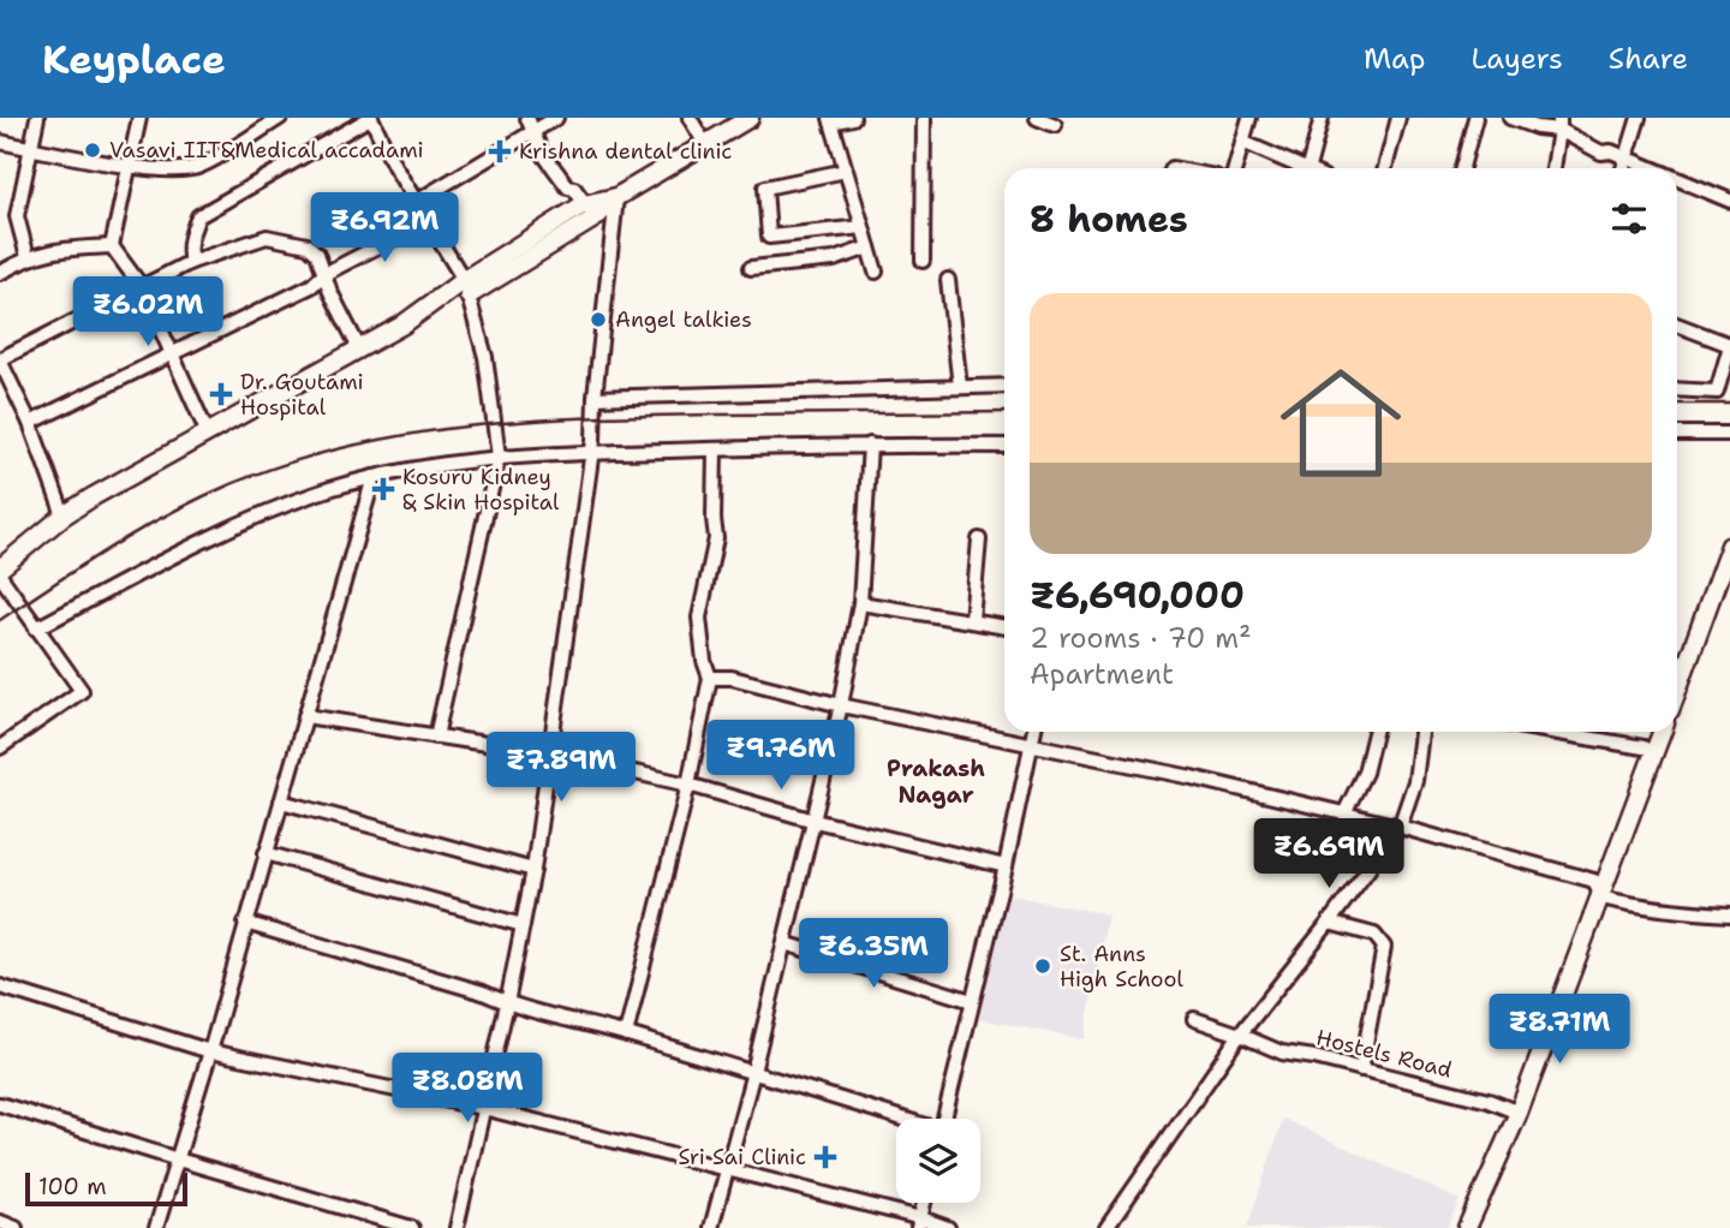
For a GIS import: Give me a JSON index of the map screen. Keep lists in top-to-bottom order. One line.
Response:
{"streets":{"street":["Hostels Road"]},"districts":["Prakash Nagar"],"places":{"other":["Vasavi IIT&Medical accadami","Angel talkies","St. Anns High School"],"health":["Krishna dental clinic","Dr. Goutami Hospital","Kosuru Kidney & Skin Hospital","Sri Sai Clinic"]},"scale_bar":"100 m","page":{"header":"Keyplace","nav":["Map","Layers","Share"],"heading":"8 homes","price":["₹6.92M","₹6.02M","₹9.76M","₹7.89M","₹6.69M","₹6.35M","₹8.71M","₹8.08M"],"list":[{"name":"₹6,690,000","note":"2 rooms · 70 m² · Apartment"}],"scale":"100 m"}}
